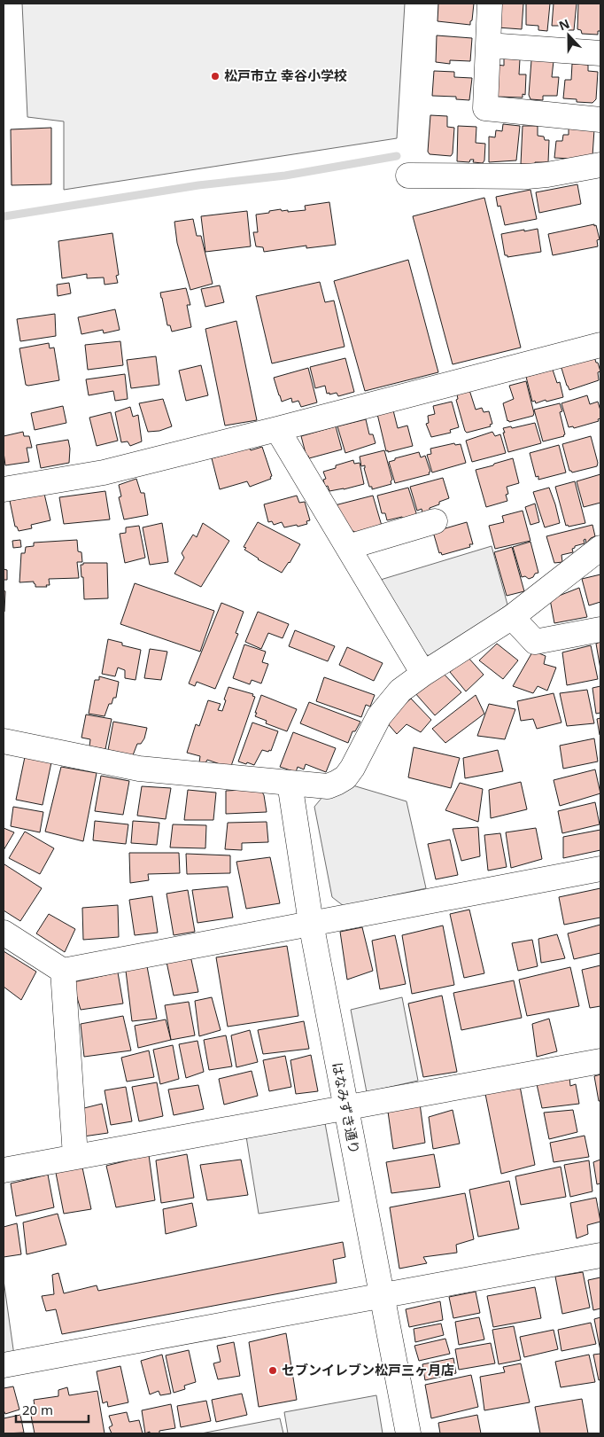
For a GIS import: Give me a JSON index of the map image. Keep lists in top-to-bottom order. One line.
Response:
{"streets":{"street":["はなみずき通り"]},"places":["松戸市立 幸谷小学校","セブンイレブン松戸三ヶ月店"],"scale_bar":"20 m","north":"top"}
